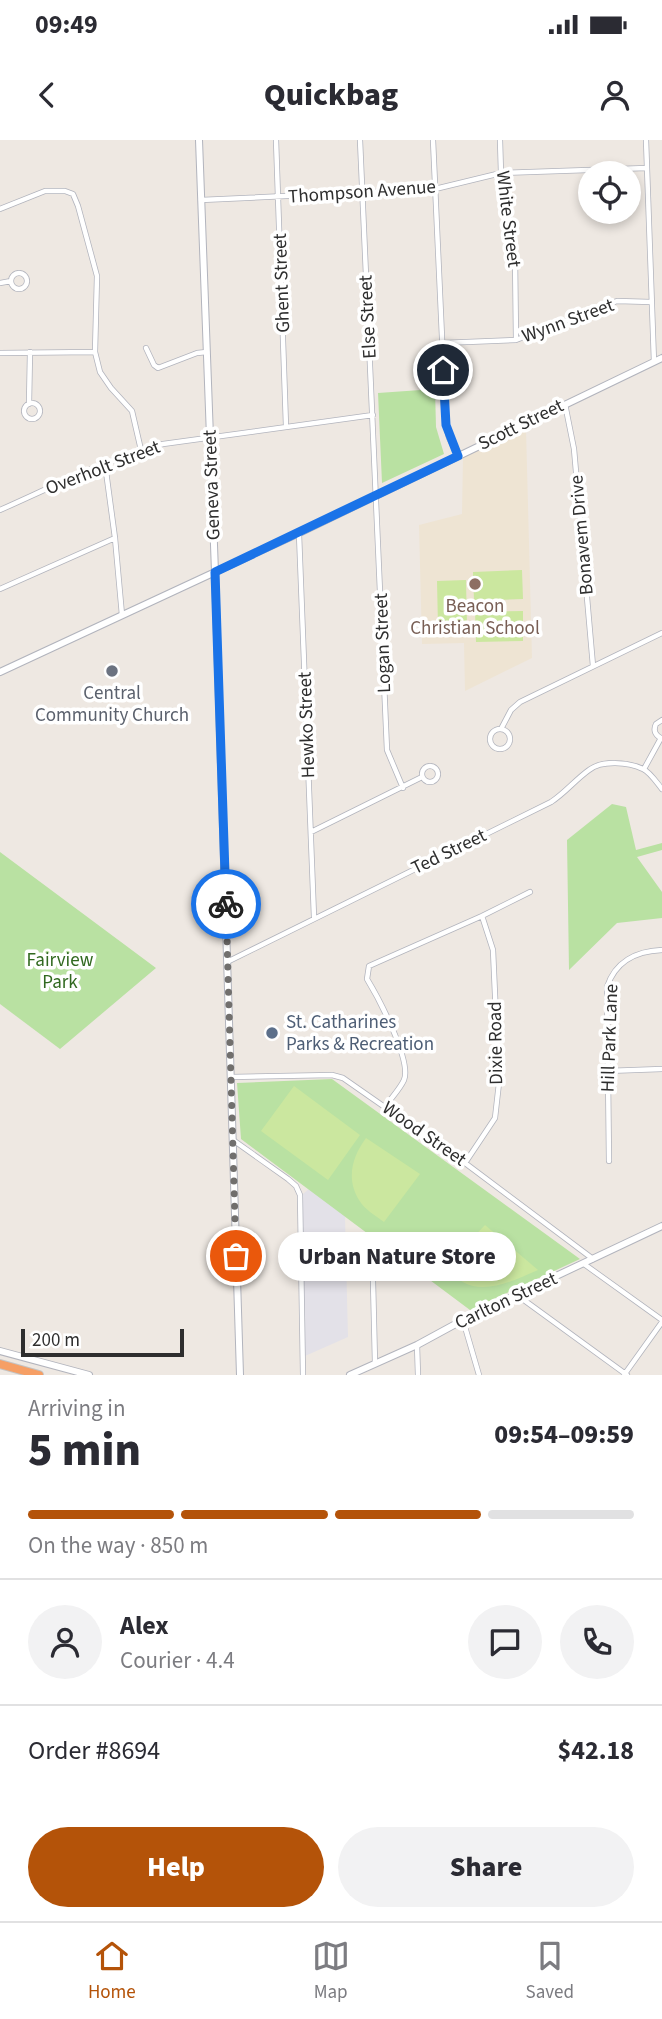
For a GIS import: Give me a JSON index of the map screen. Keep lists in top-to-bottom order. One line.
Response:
{"streets":{"main road":["Scott Street","Geneva Street","Carlton Street"],"street":["Thompson Avenue","White Street","Ghent Street","Else Street","Wynn Street","Overholt Street","Bonavem Drive","Logan Street","Hewko Street","Ted Street","Hill Park Lane","Dixie Road","Wood Street"]},"crossings":[["Thompson Avenue","White Street"],["Thompson Avenue","Ghent Street"],["Thompson Avenue","Else Street"],["Thompson Avenue","Geneva Street"],["White Street","Wynn Street"],["Ghent Street","Overholt Street"],["Else Street","Scott Street"],["Else Street","Overholt Street"],["Else Street","Logan Street"],["Scott Street","Geneva Street"],["Scott Street","Bonavem Drive"],["Scott Street","Logan Street"],["Scott Street","Hewko Street"],["Overholt Street","Geneva Street"],["Geneva Street","Ted Street"],["Geneva Street","Wood Street"],["Hewko Street","Ted Street"],["Dixie Road","Wood Street"],["Wood Street","Carlton Street"]],"parks":["Fairview Park"],"places":["Beacon Christian School","Central Community Church","St. Catharines Parks & Recreation","Urban Nature Store"],"scale_bar":"200 m","page":{"status":"09:49","header":"Quickbag","bubble":"Urban Nature Store","scale":"200 m","heading":["5 min","Arriving in","09:54–09:59"],"panel":["Alex","Courier · 4.4","Order #8694","$42.18"],"bar":"On the way · 850 m","buttons":["Help","Share"],"tabs":["Home","Map","Saved"]}}
